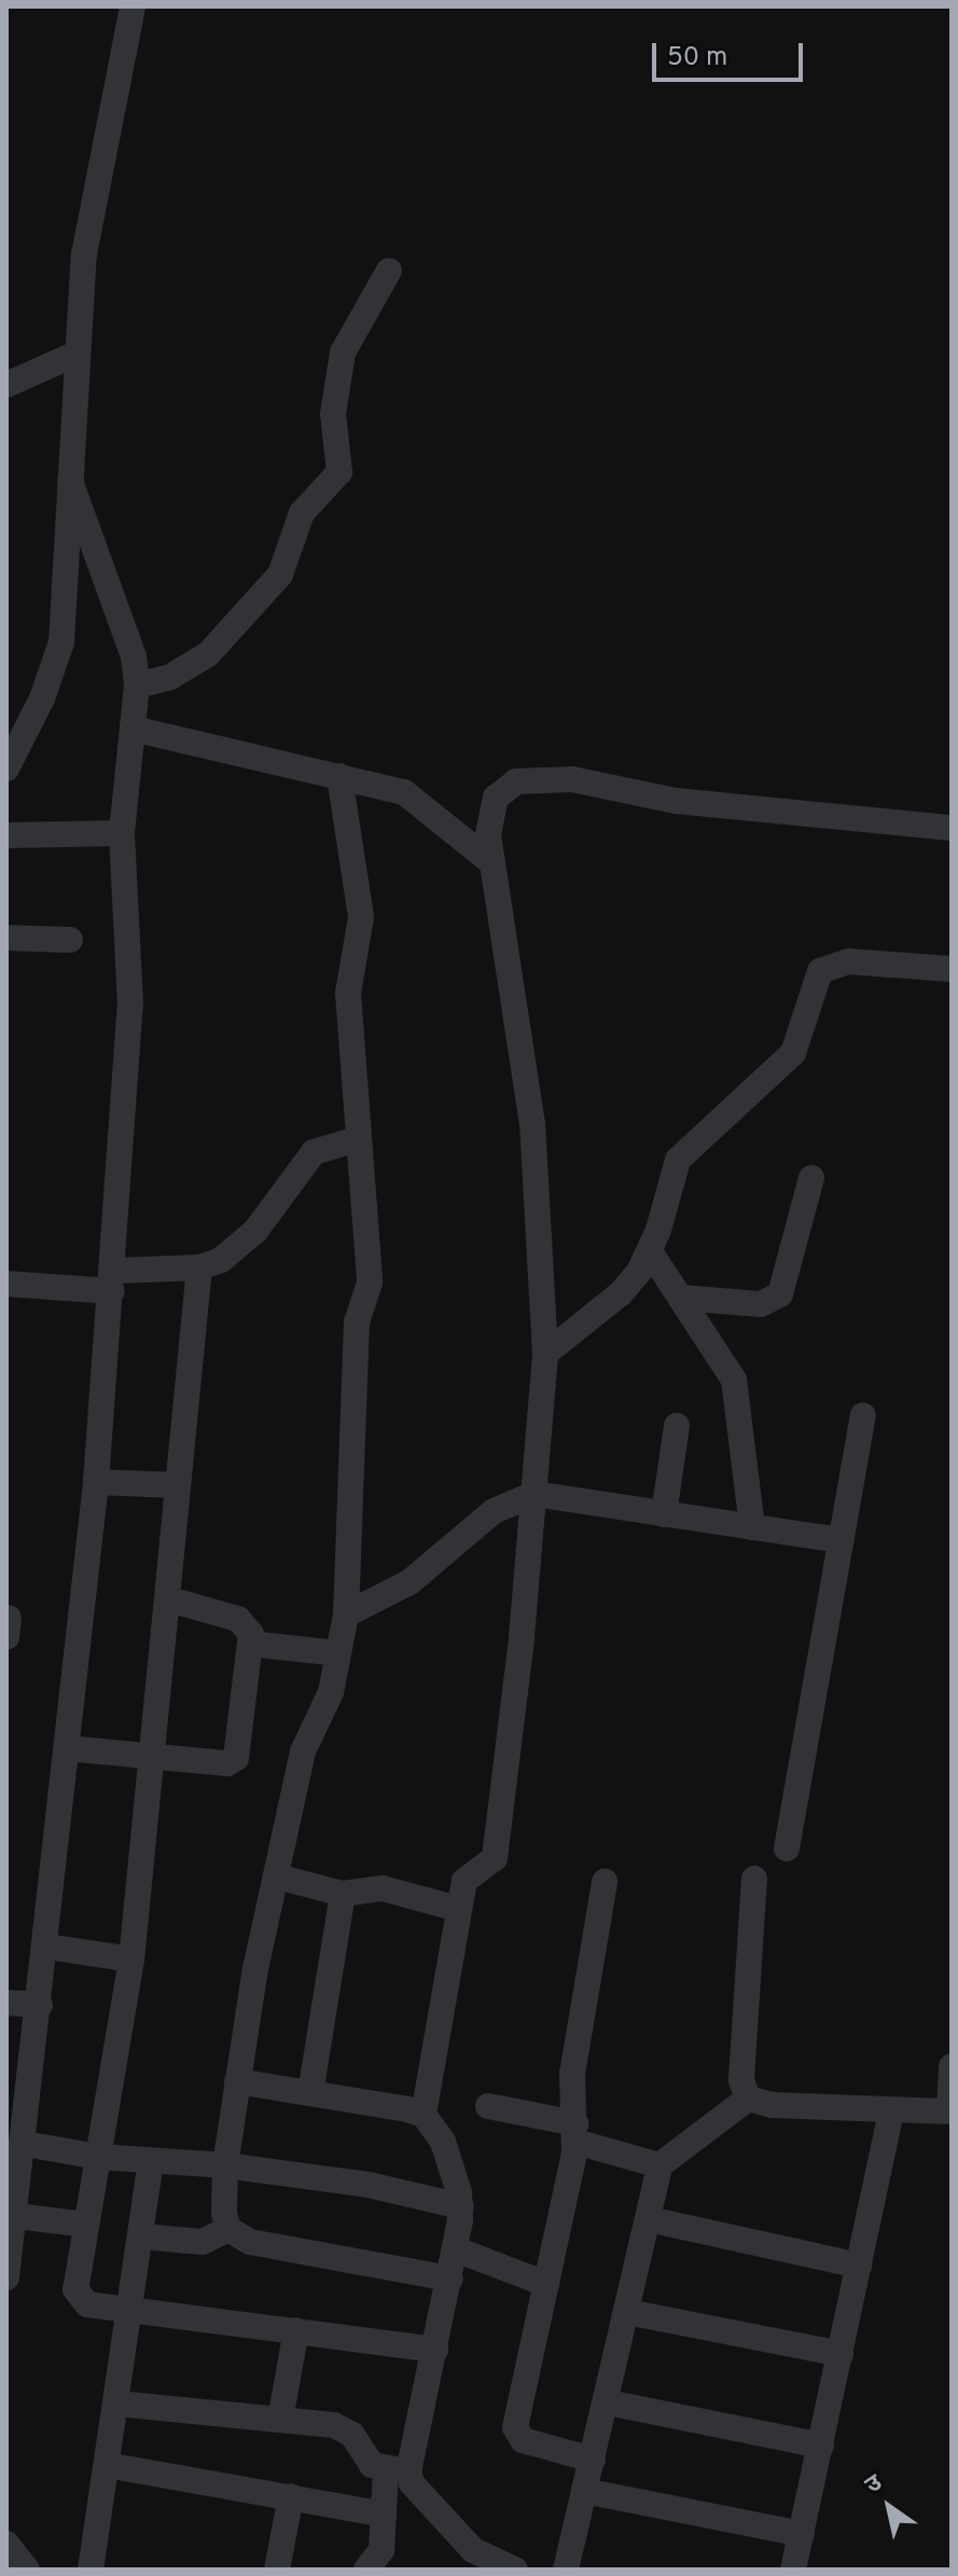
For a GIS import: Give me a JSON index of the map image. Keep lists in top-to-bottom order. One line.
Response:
{"scale_bar":"50 m","north":"top left"}
